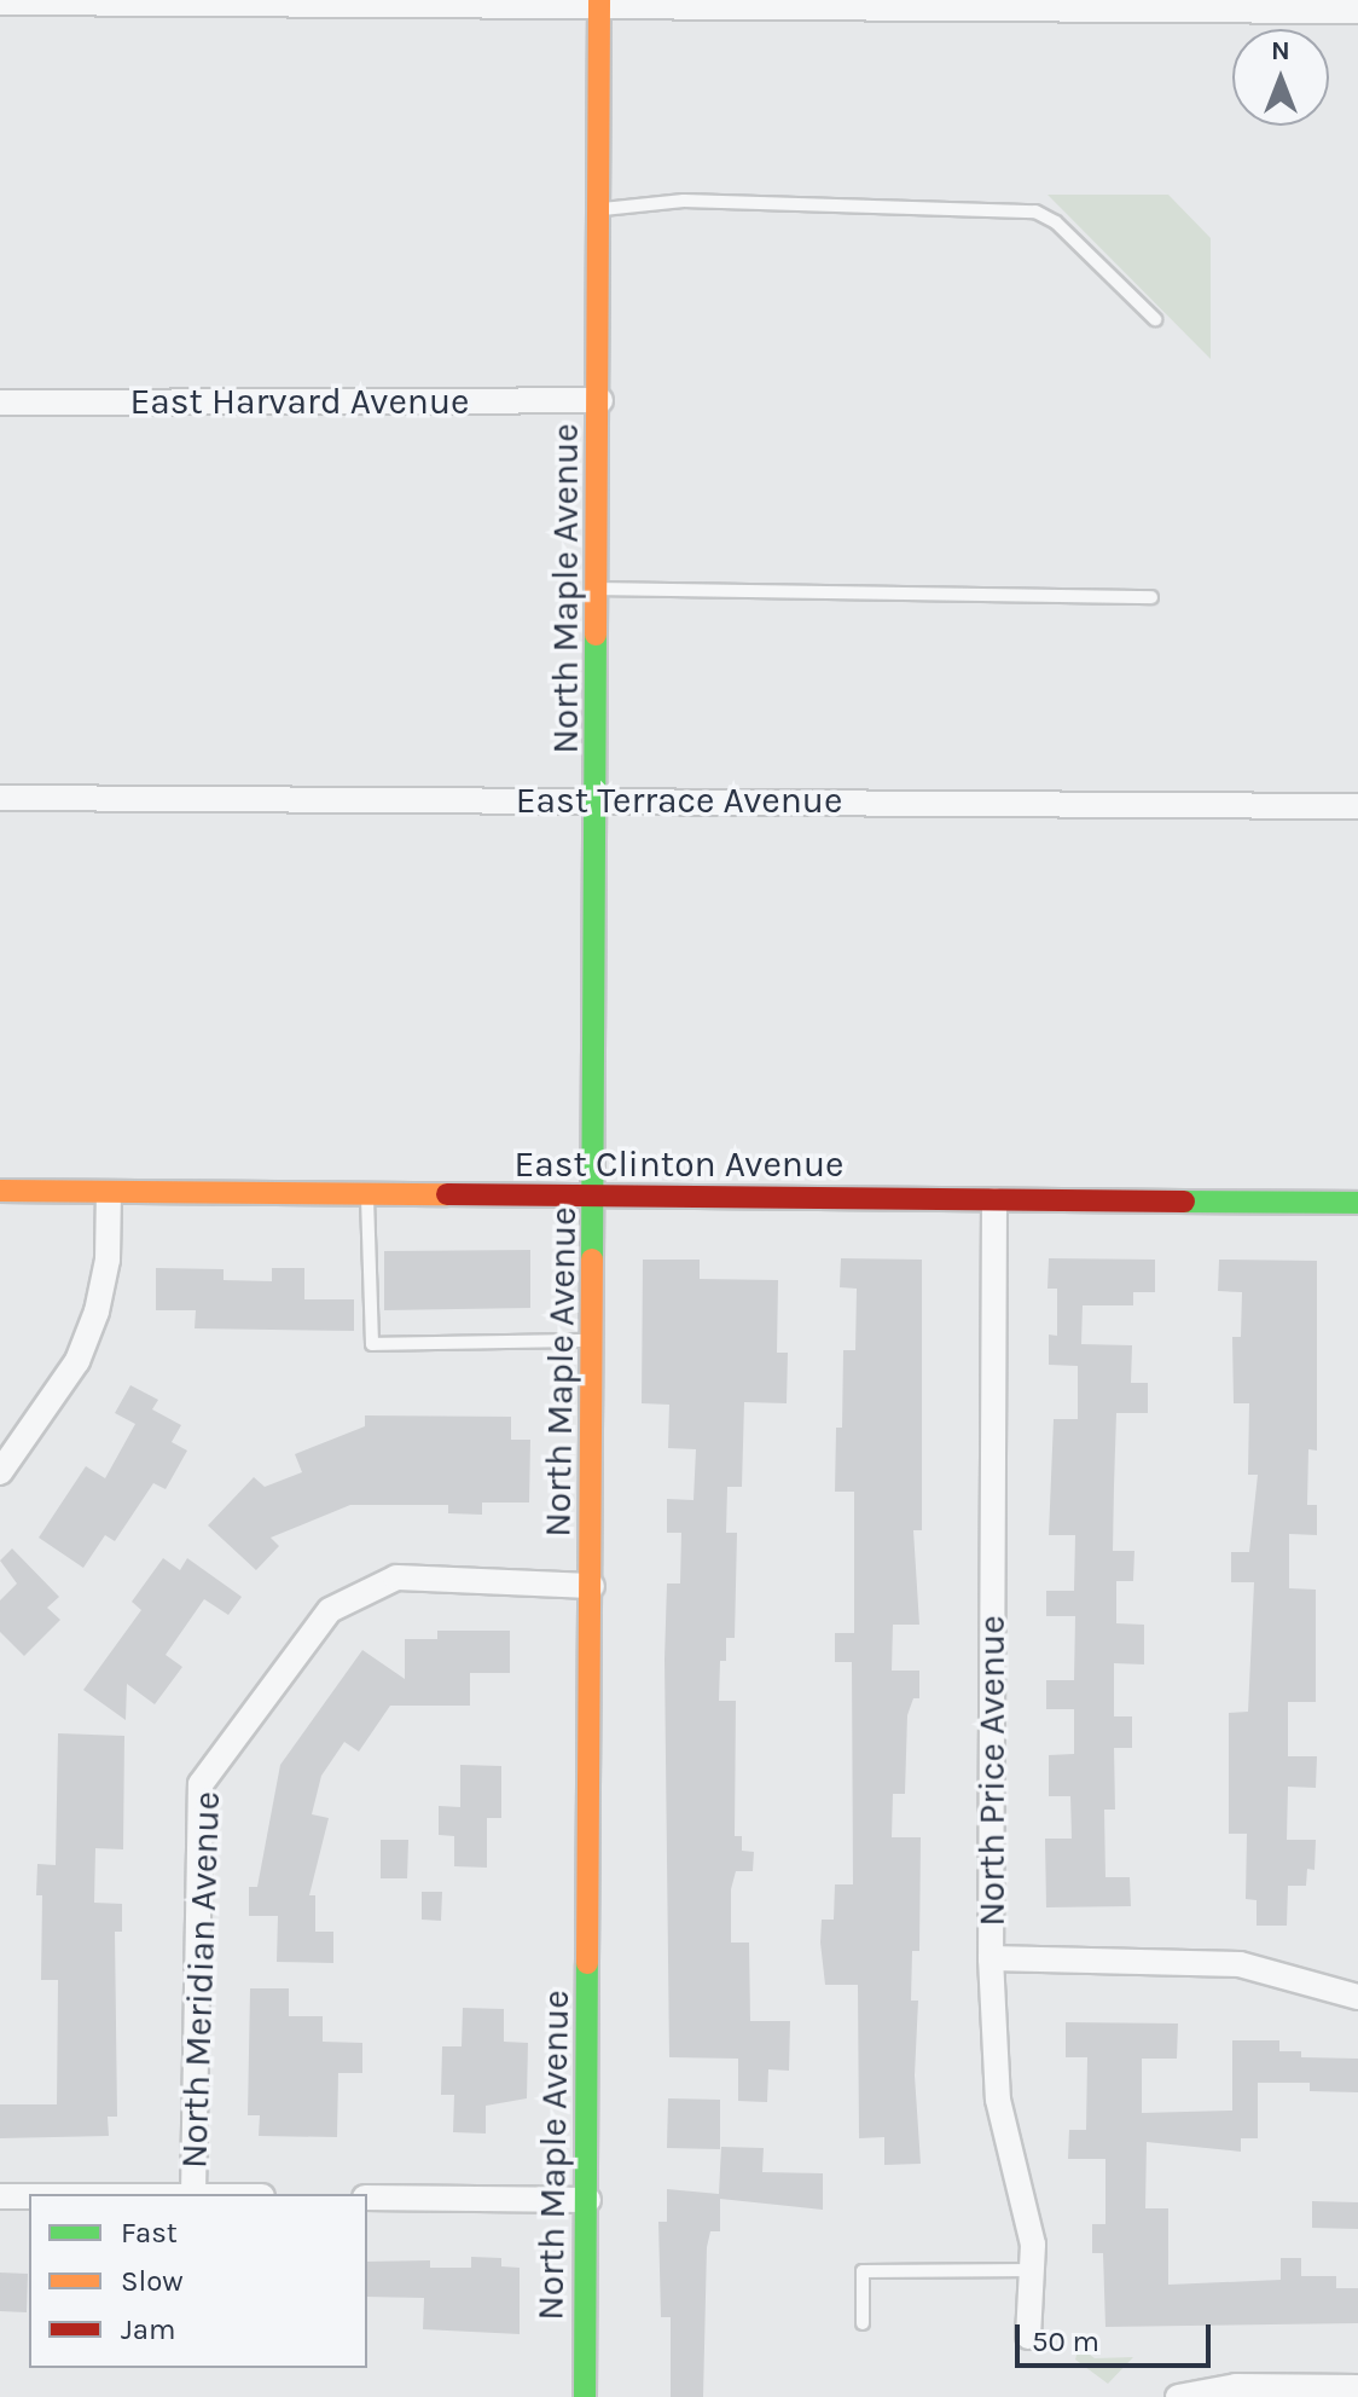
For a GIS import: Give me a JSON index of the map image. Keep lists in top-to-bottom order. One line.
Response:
{"streets":{"street":["East Harvard Avenue","North Maple Avenue","East Terrace Avenue","East Clinton Avenue","North Price Avenue","North Meridian Avenue"]},"crossings":[["East Harvard Avenue","North Maple Avenue"],["North Maple Avenue","East Terrace Avenue"],["North Maple Avenue","East Clinton Avenue"],["North Maple Avenue","North Meridian Avenue"],["East Clinton Avenue","North Price Avenue"]],"legend":["Fast","Slow","Jam"],"scale_bar":"50 m","north":"top"}
